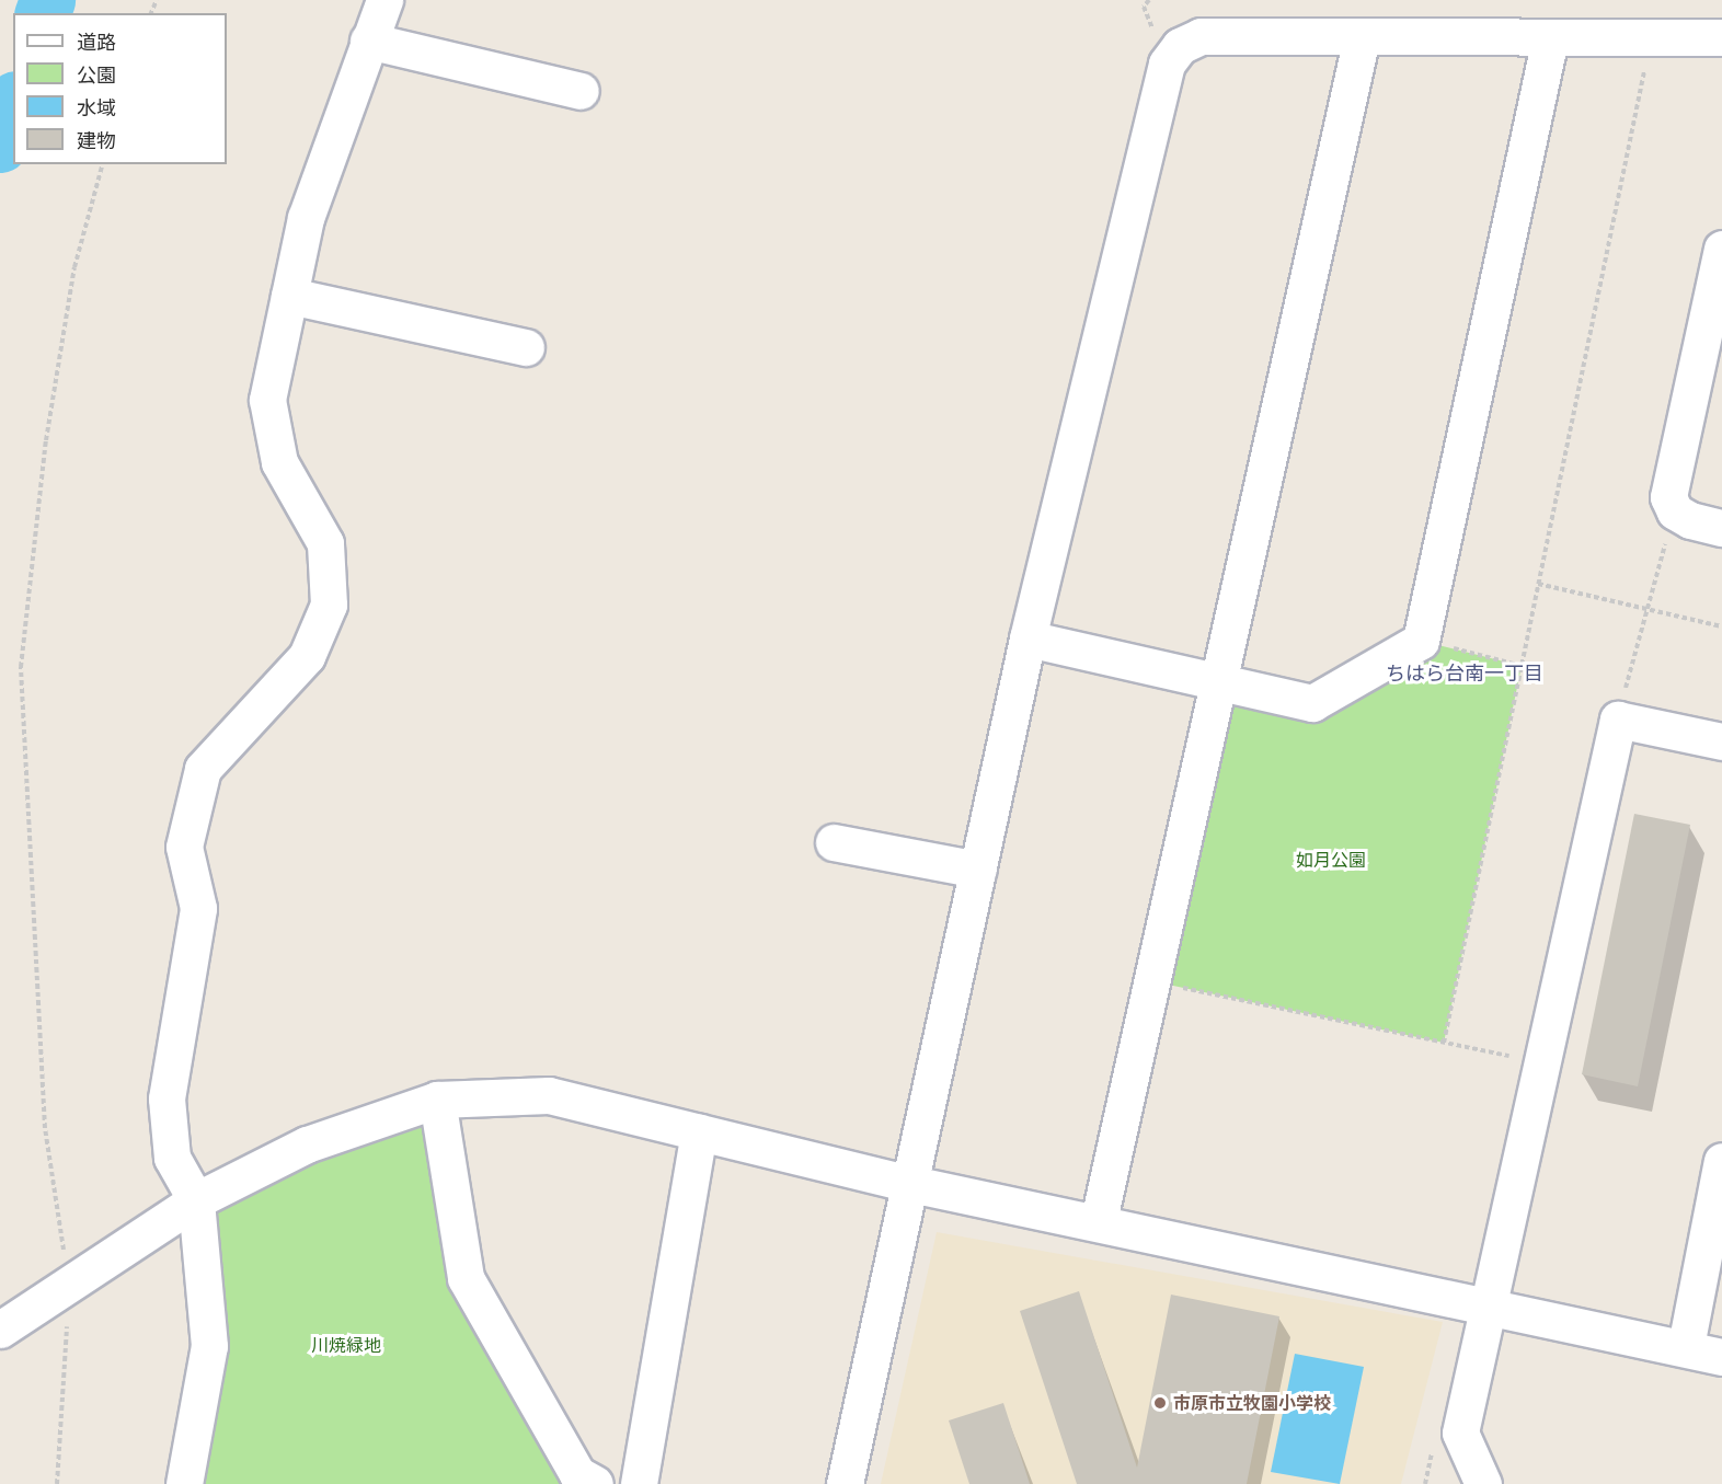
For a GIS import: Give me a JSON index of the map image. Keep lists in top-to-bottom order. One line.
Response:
{"districts":["ちはら台南一丁目"],"parks":["如月公園","川焼緑地"],"places":["市原市立牧園小学校"],"legend":["道路","公園","水域","建物"]}
